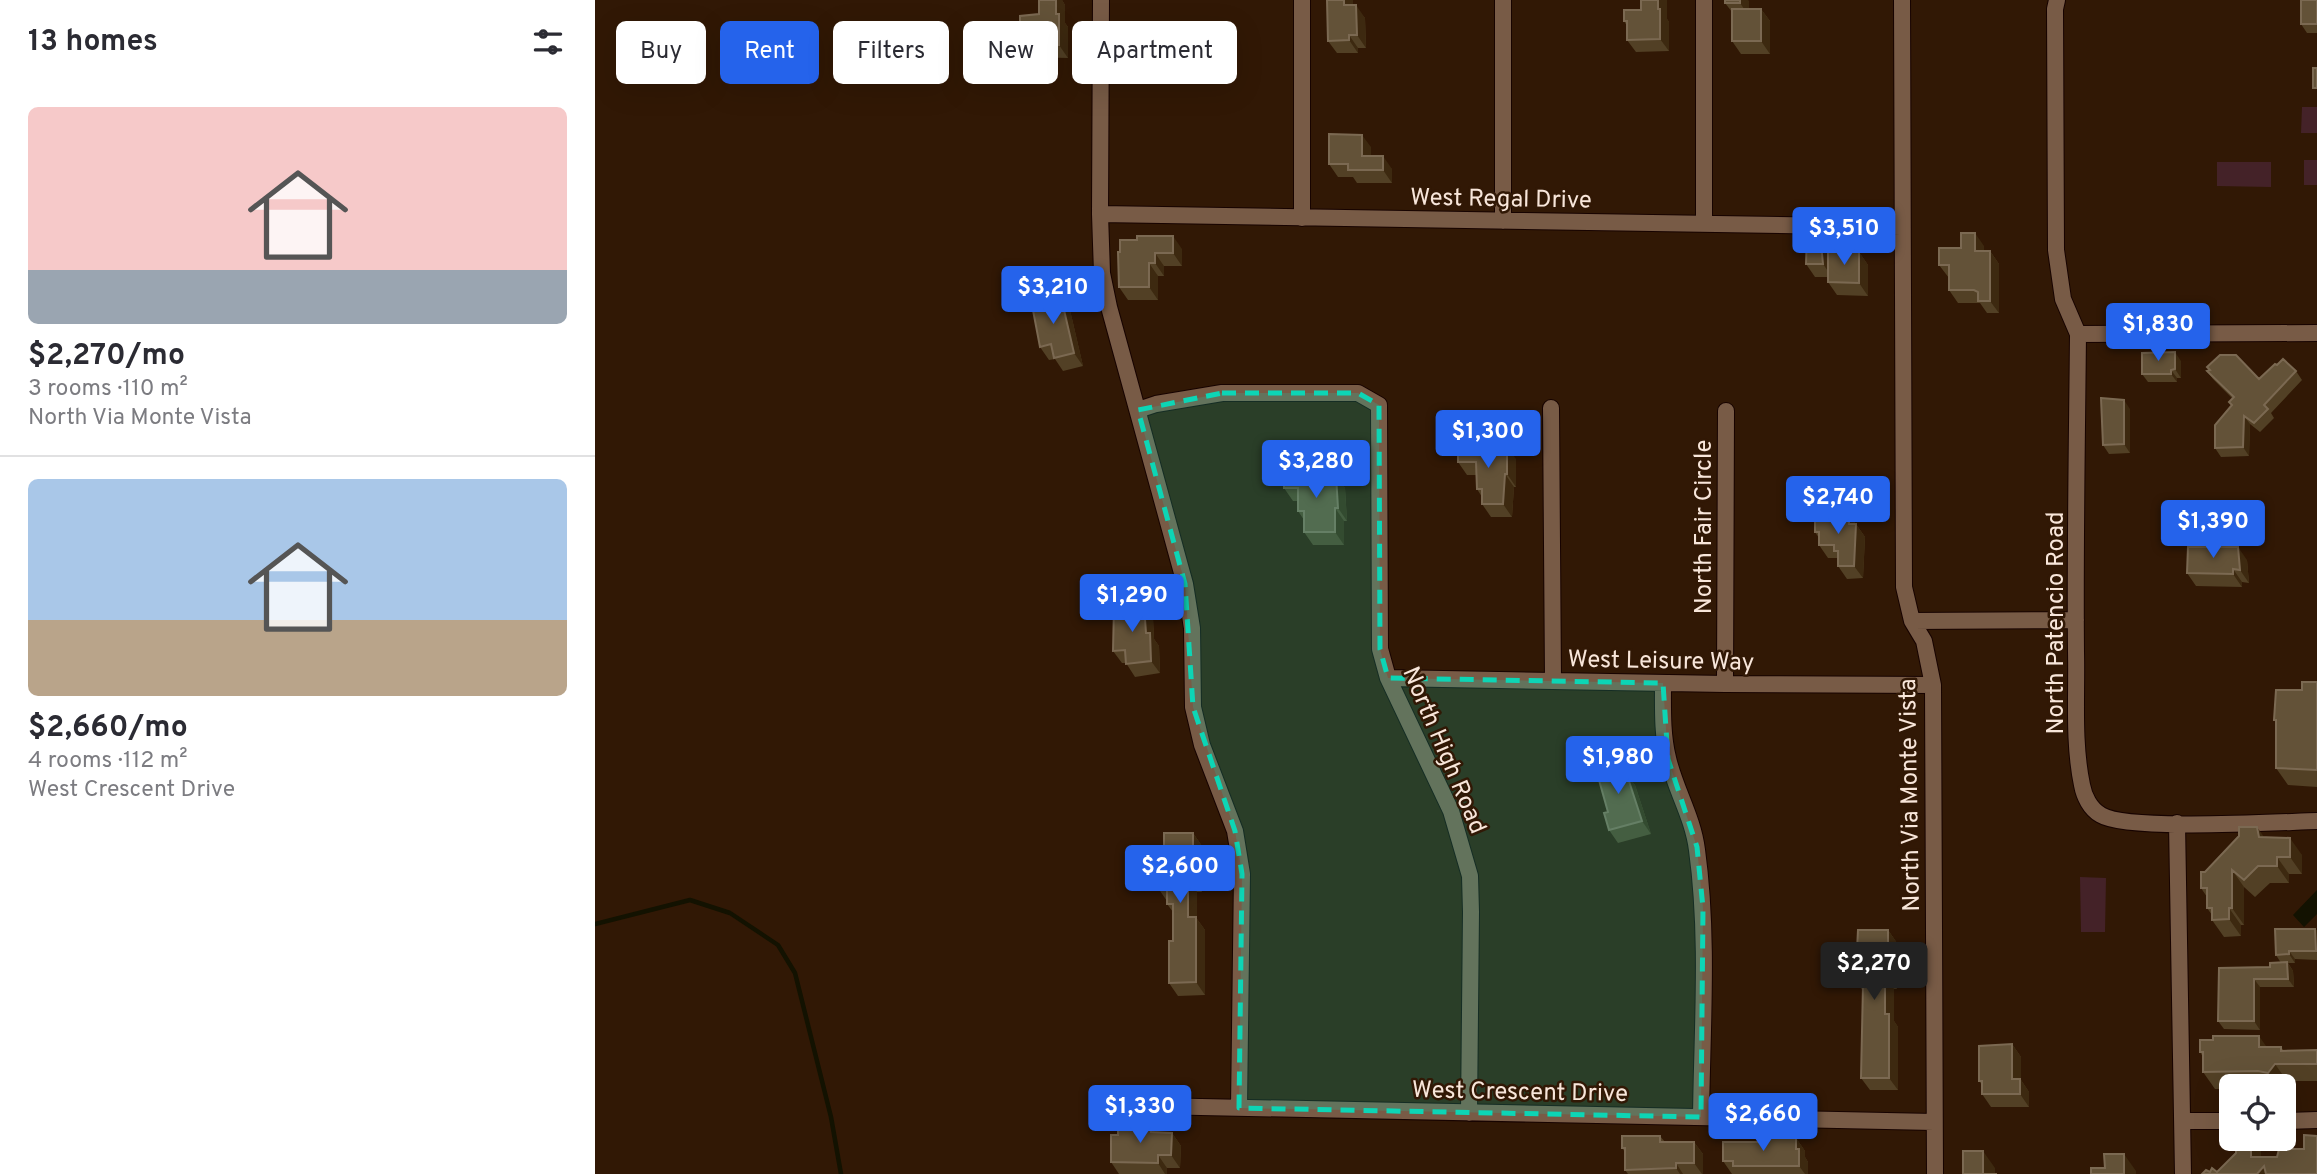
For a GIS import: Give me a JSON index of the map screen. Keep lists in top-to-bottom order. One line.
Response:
{"streets":{"street":["West Regal Drive","North Fair Circle","North Patencio Road","West Leisure Way","North High Road","North Via Monte Vista","West Crescent Drive"]},"crossings":[["West Regal Drive","North Via Monte Vista"],["North Fair Circle","West Leisure Way"],["West Leisure Way","North High Road"],["West Leisure Way","North Via Monte Vista"],["North High Road","West Crescent Drive"],["North Via Monte Vista","West Crescent Drive"]],"page":{"heading":"13 homes","chip":["Buy","Rent","Filters","New","Apartment"],"list":[{"name":"$2,270/mo","note":"3 rooms · 110 m² · North Via Monte Vista"},{"name":"$2,660/mo","note":"4 rooms · 112 m² · West Crescent Drive"}],"price":["$3,510","$3,210","$1,830","$1,300","$3,280","$2,740","$1,390","$1,290","$1,980","$2,600","$2,270","$1,330","$2,660"]}}
